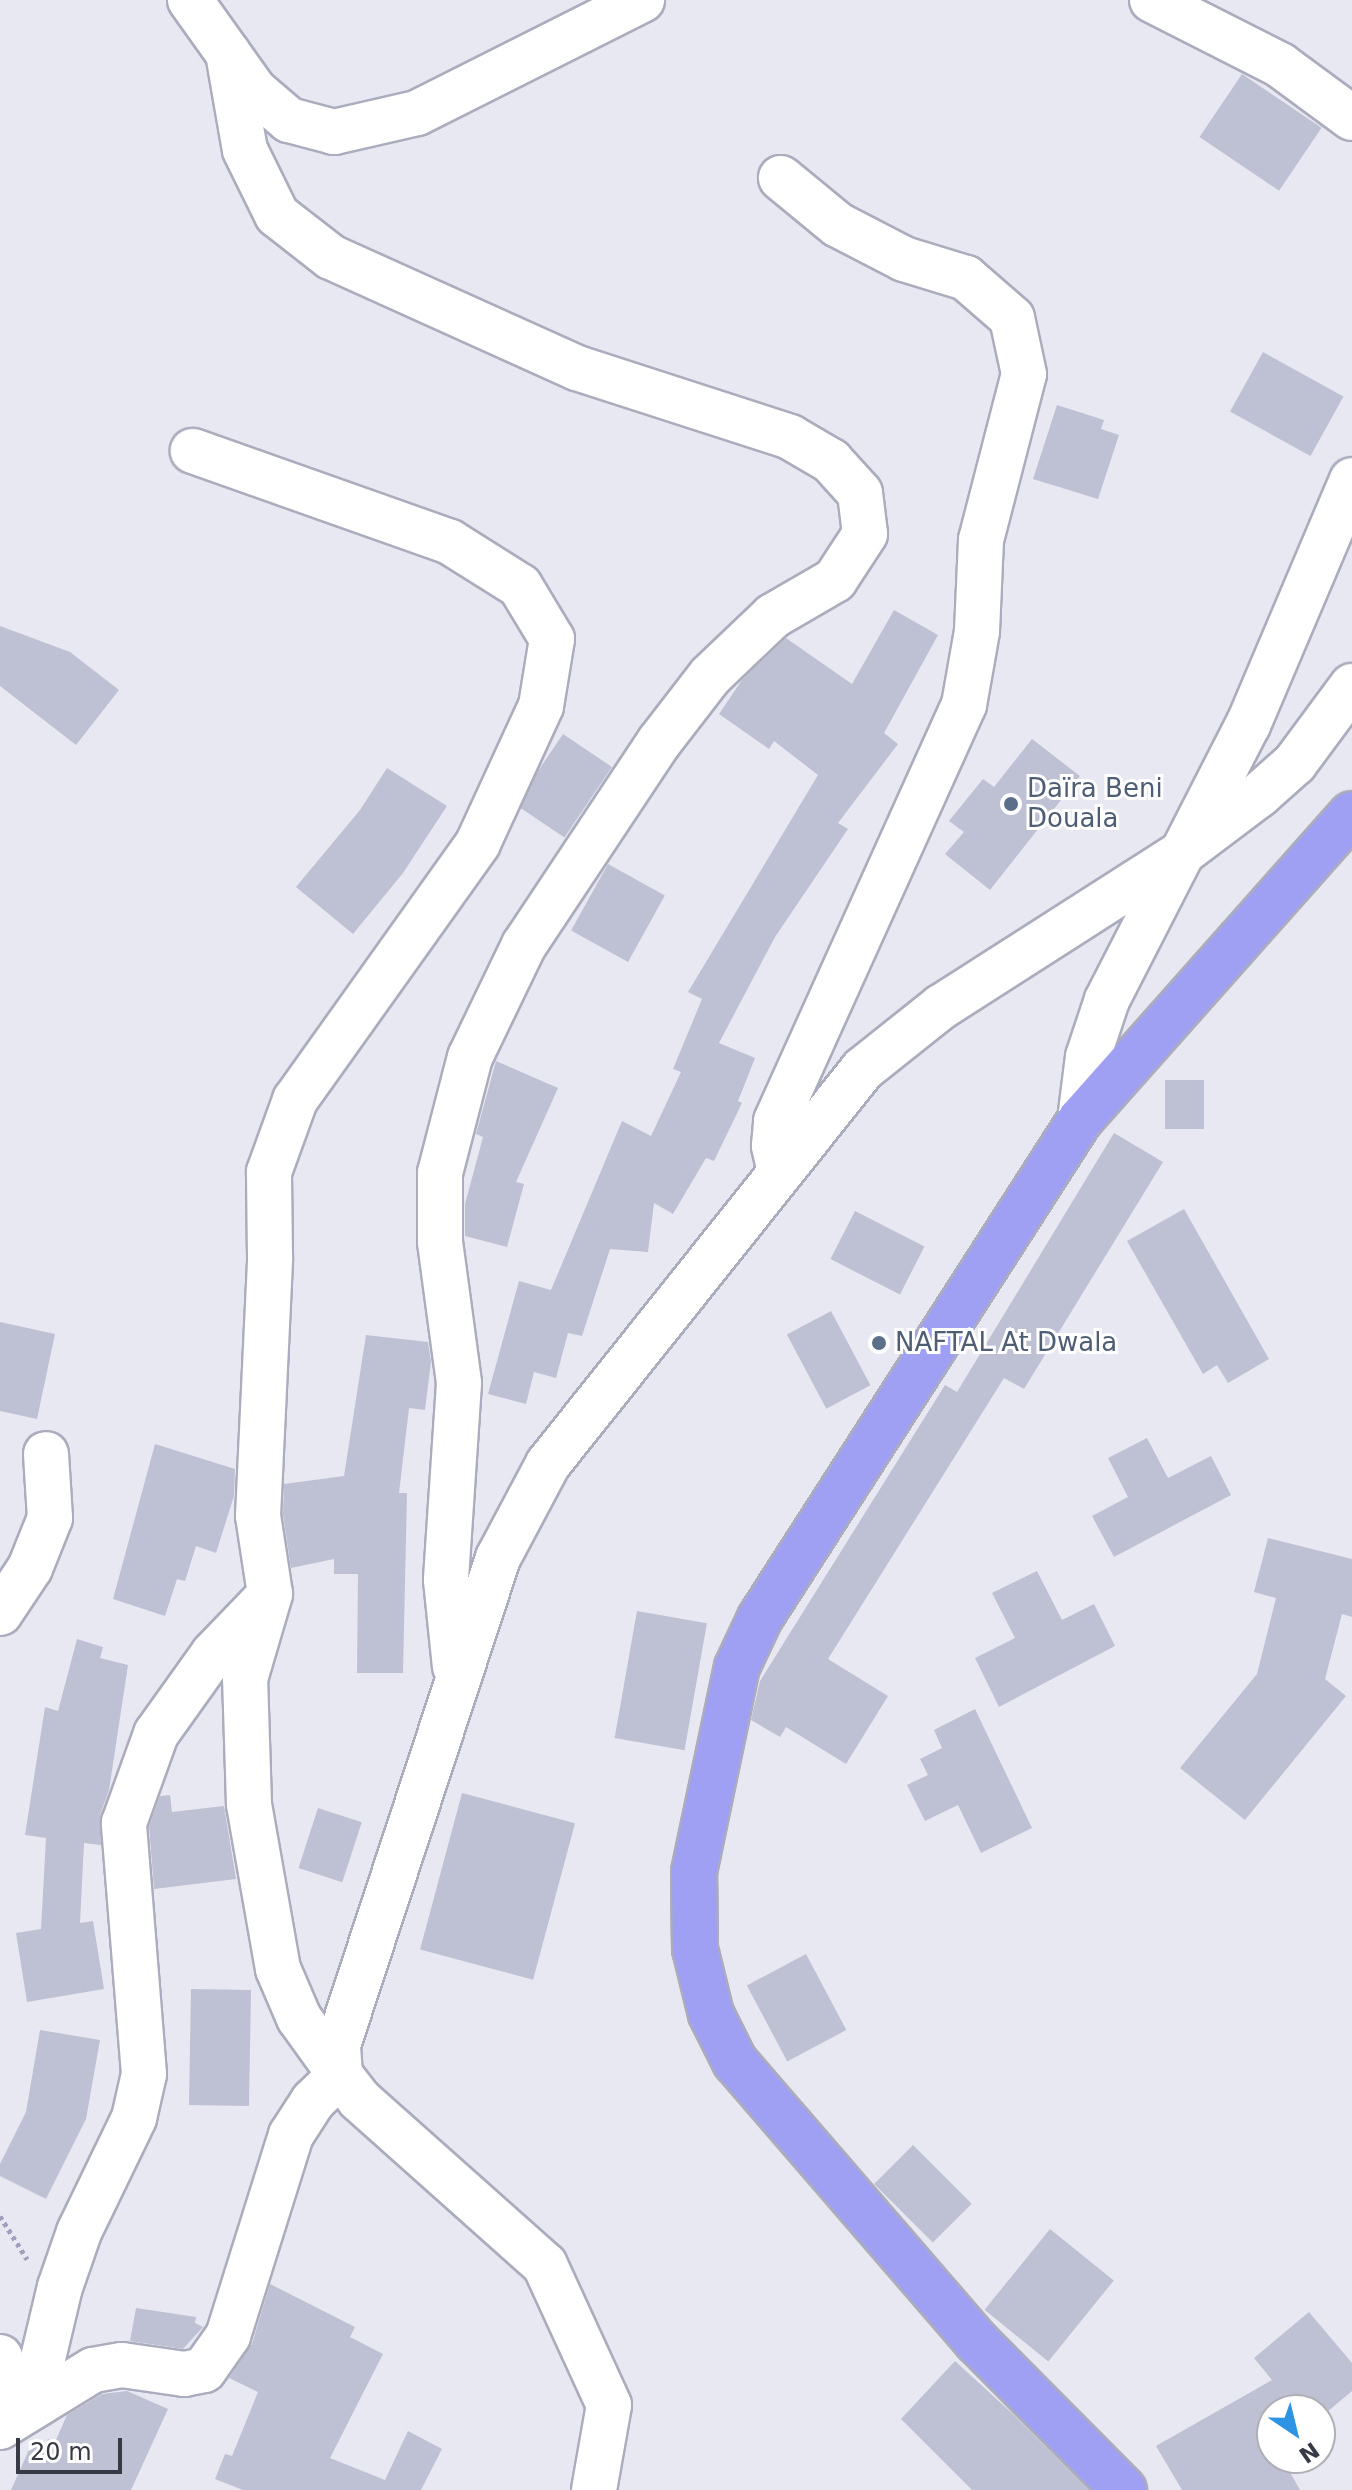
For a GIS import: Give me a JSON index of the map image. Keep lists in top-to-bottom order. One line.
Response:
{"places":["Daïra Beni Douala","NAFTAL At Dwala"],"scale_bar":"20 m","north":"bottom right"}
